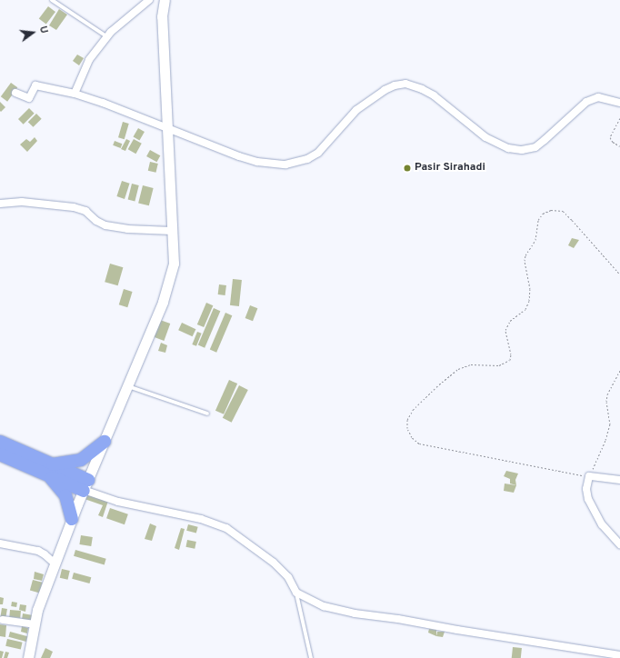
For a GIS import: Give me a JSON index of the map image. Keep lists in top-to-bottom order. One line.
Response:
{"places":["Pasir Sirahadi"],"north":"right"}
